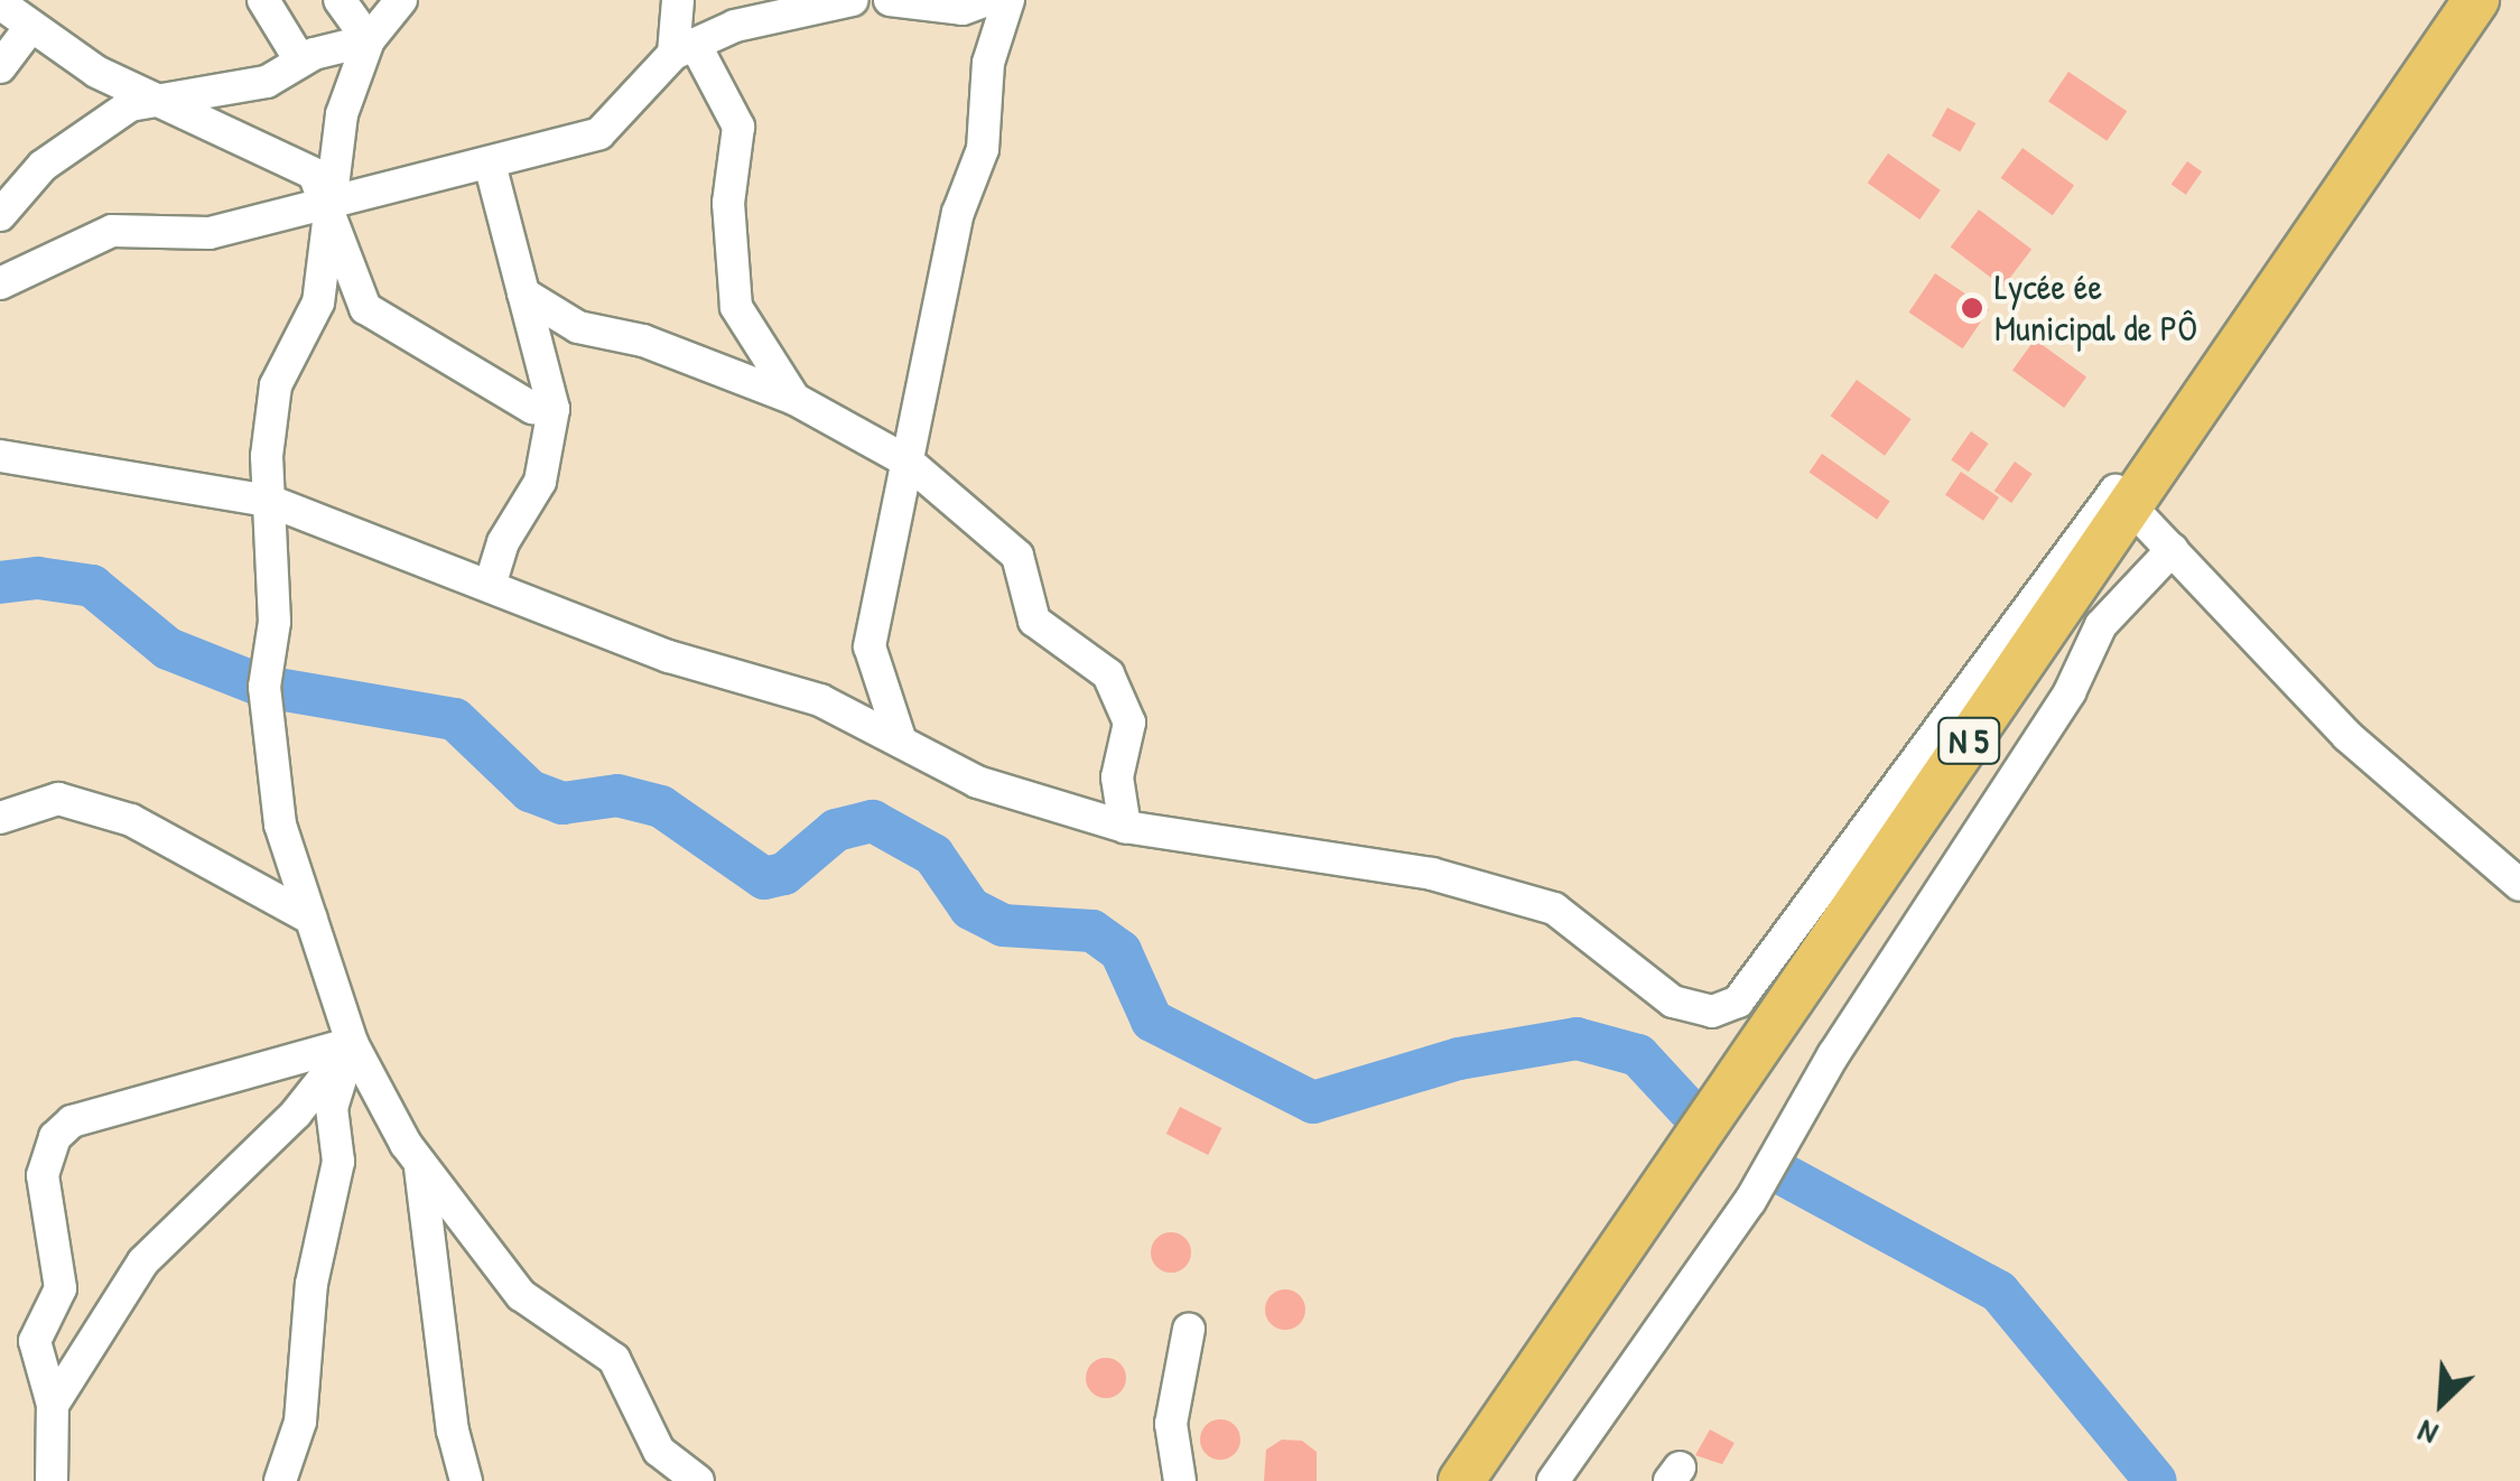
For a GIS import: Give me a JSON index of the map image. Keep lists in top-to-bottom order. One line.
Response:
{"streets":{"highway":["N 5"]},"places":["Lycée ée Municipal de PÔ"],"north":"bottom left"}
